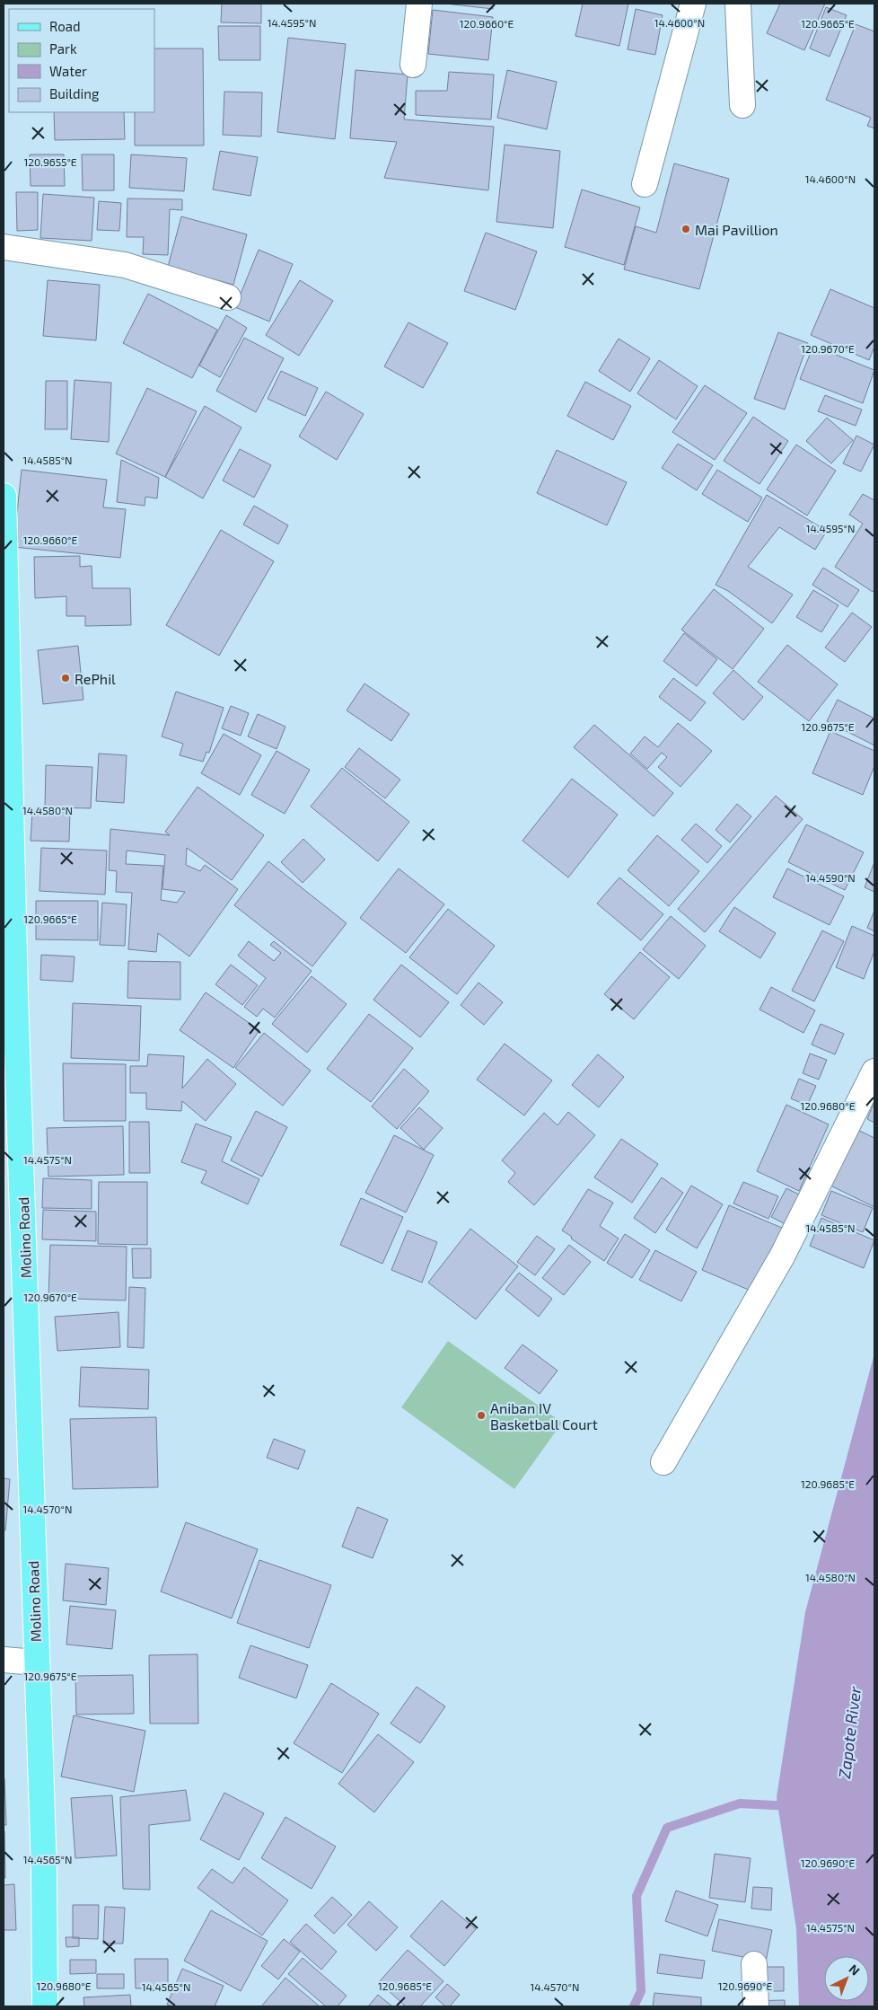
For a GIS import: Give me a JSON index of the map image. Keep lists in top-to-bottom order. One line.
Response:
{"streets":{"main road":["Molino Road"]},"water":["Zapote River"],"places":["Mai Pavillion","RePhil","Aniban IV Basketball Court"],"legend":["Road","Park","Water","Building"],"north":"top right","coordinates":["14.4595°N","14.4600°N","120.9660°E","120.9665°E","120.9655°E","120.9670°E","14.4585°N","120.9675°E","14.4580°N","14.4590°N","120.9680°E","14.4575°N","120.9685°E","14.4570°N","14.4565°N","120.9690°E"]}
